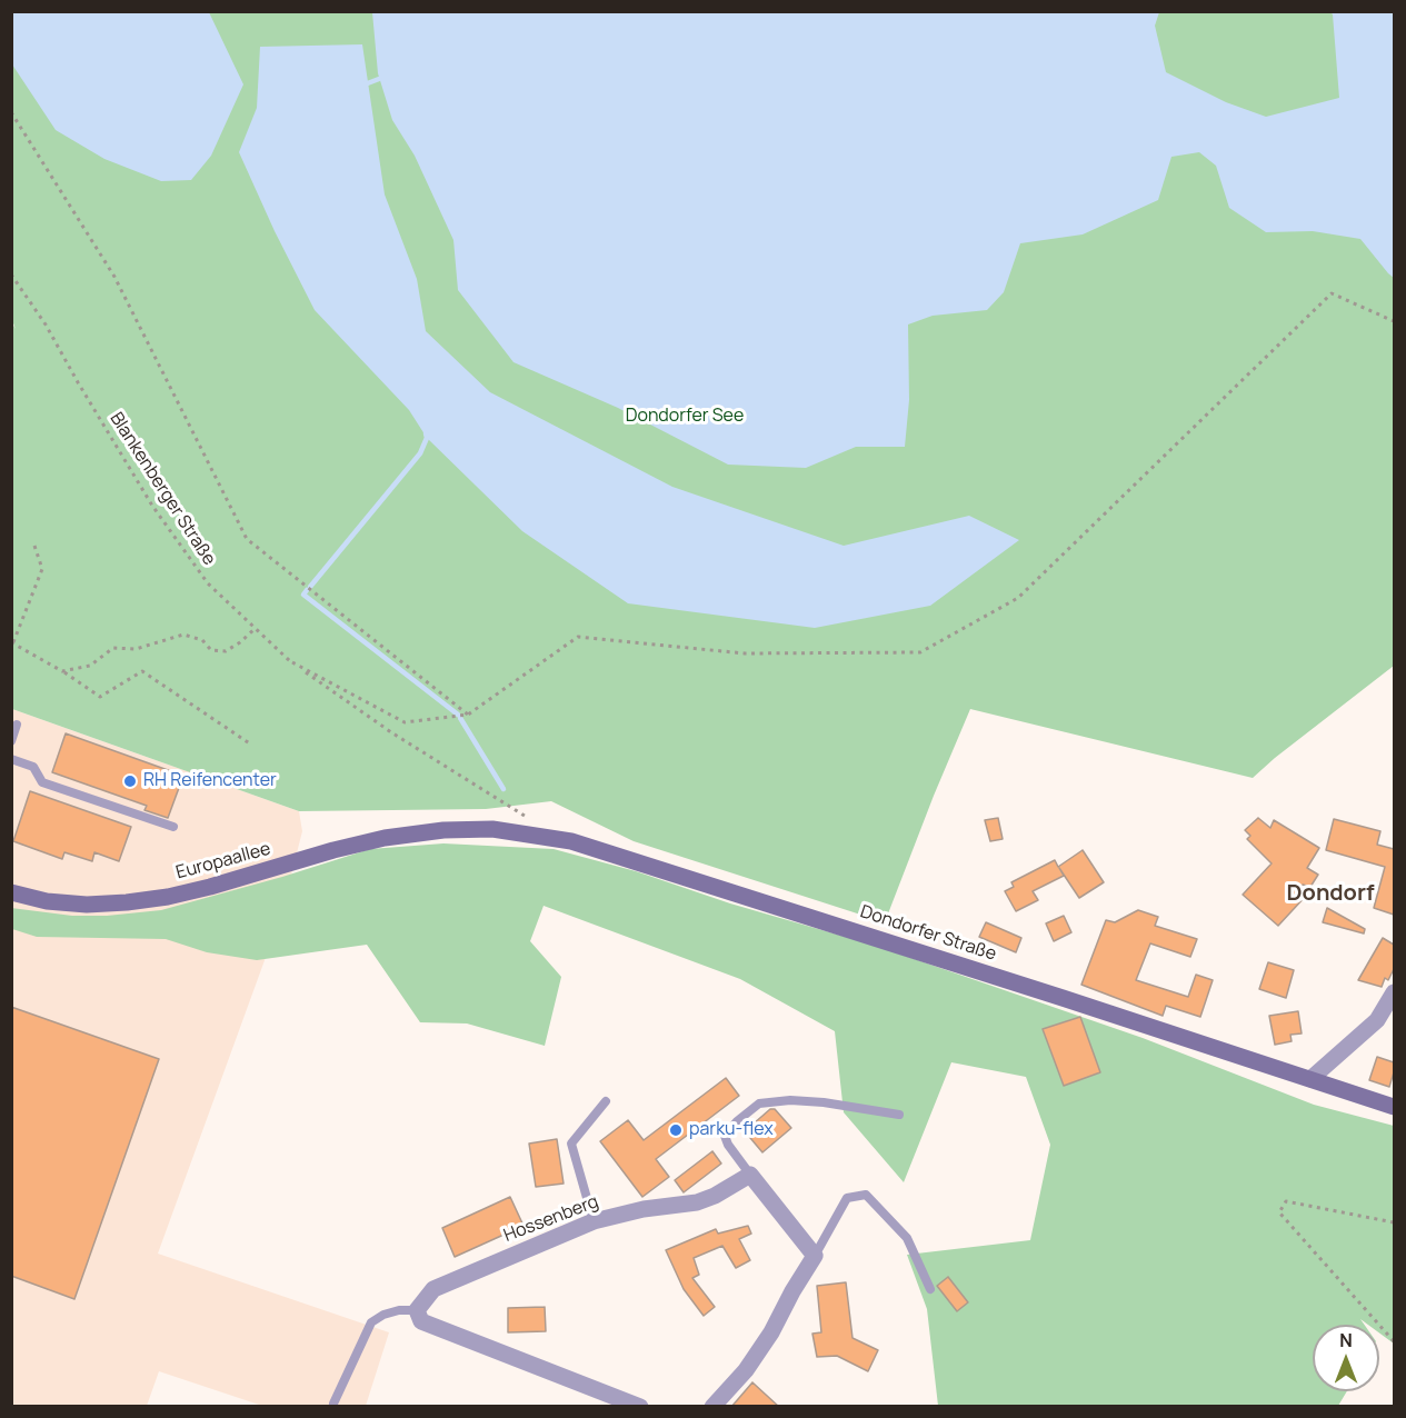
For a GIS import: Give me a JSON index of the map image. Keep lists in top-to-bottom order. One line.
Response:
{"streets":{"main road":["Europaallee","Dondorfer Straße"],"street":["Hossenberg"],"path":["Blankenberger Straße"]},"crossings":[["Europaallee","Dondorfer Straße"]],"districts":["Dondorf"],"parks":["Dondorfer See"],"places":["RH Reifencenter","parku-flex"],"north":"top"}
